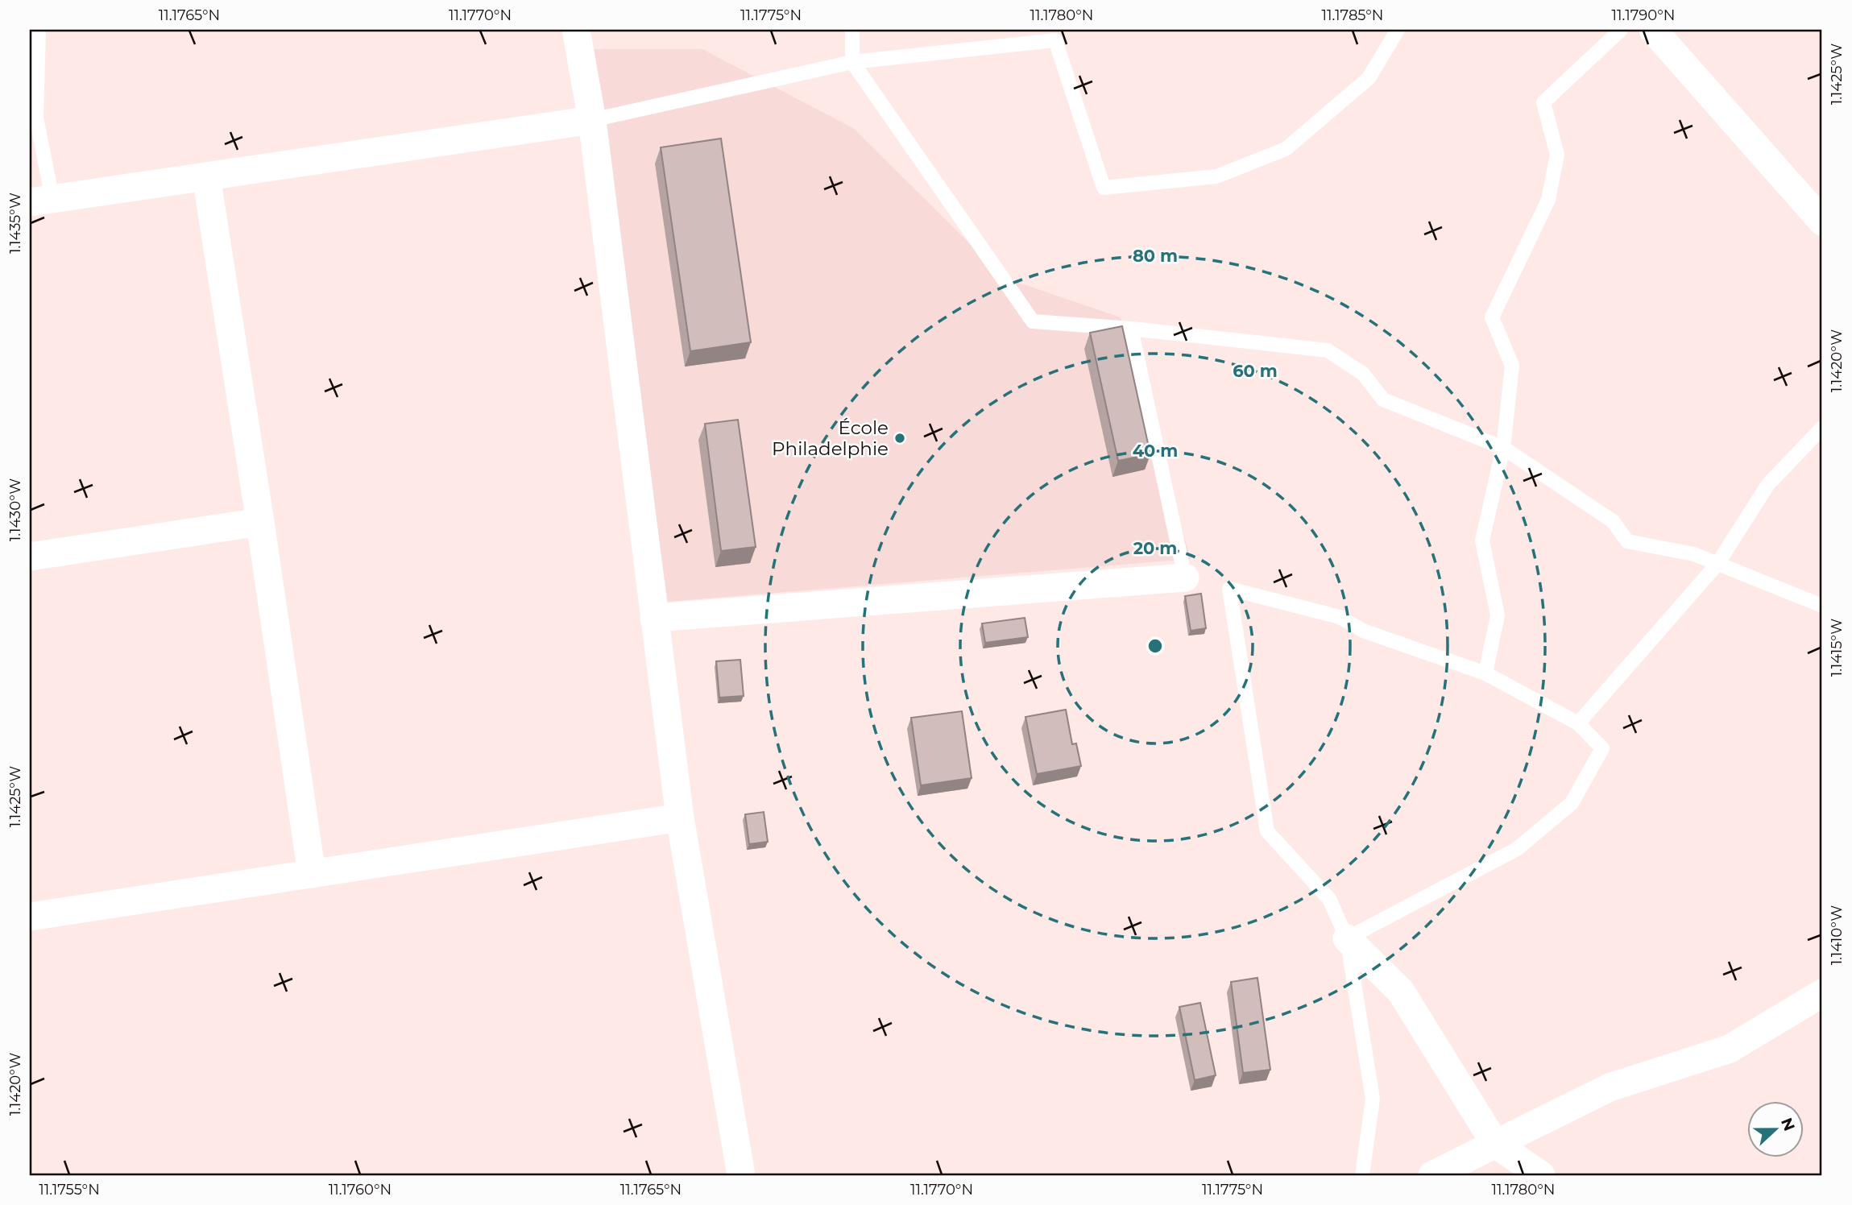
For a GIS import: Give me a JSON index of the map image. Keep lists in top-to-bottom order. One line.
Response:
{"places":["École Philadelphie"],"north":"right","coordinates":["11.1765°N","11.1770°N","11.1775°N","11.1780°N","11.1785°N","11.1790°N","1.1425°W","1.1435°W","1.1420°W","1.1430°W","1.1415°W","1.1410°W","11.1755°N","11.1760°N"],"rings":["80 m","60 m","40 m","20 m"]}
